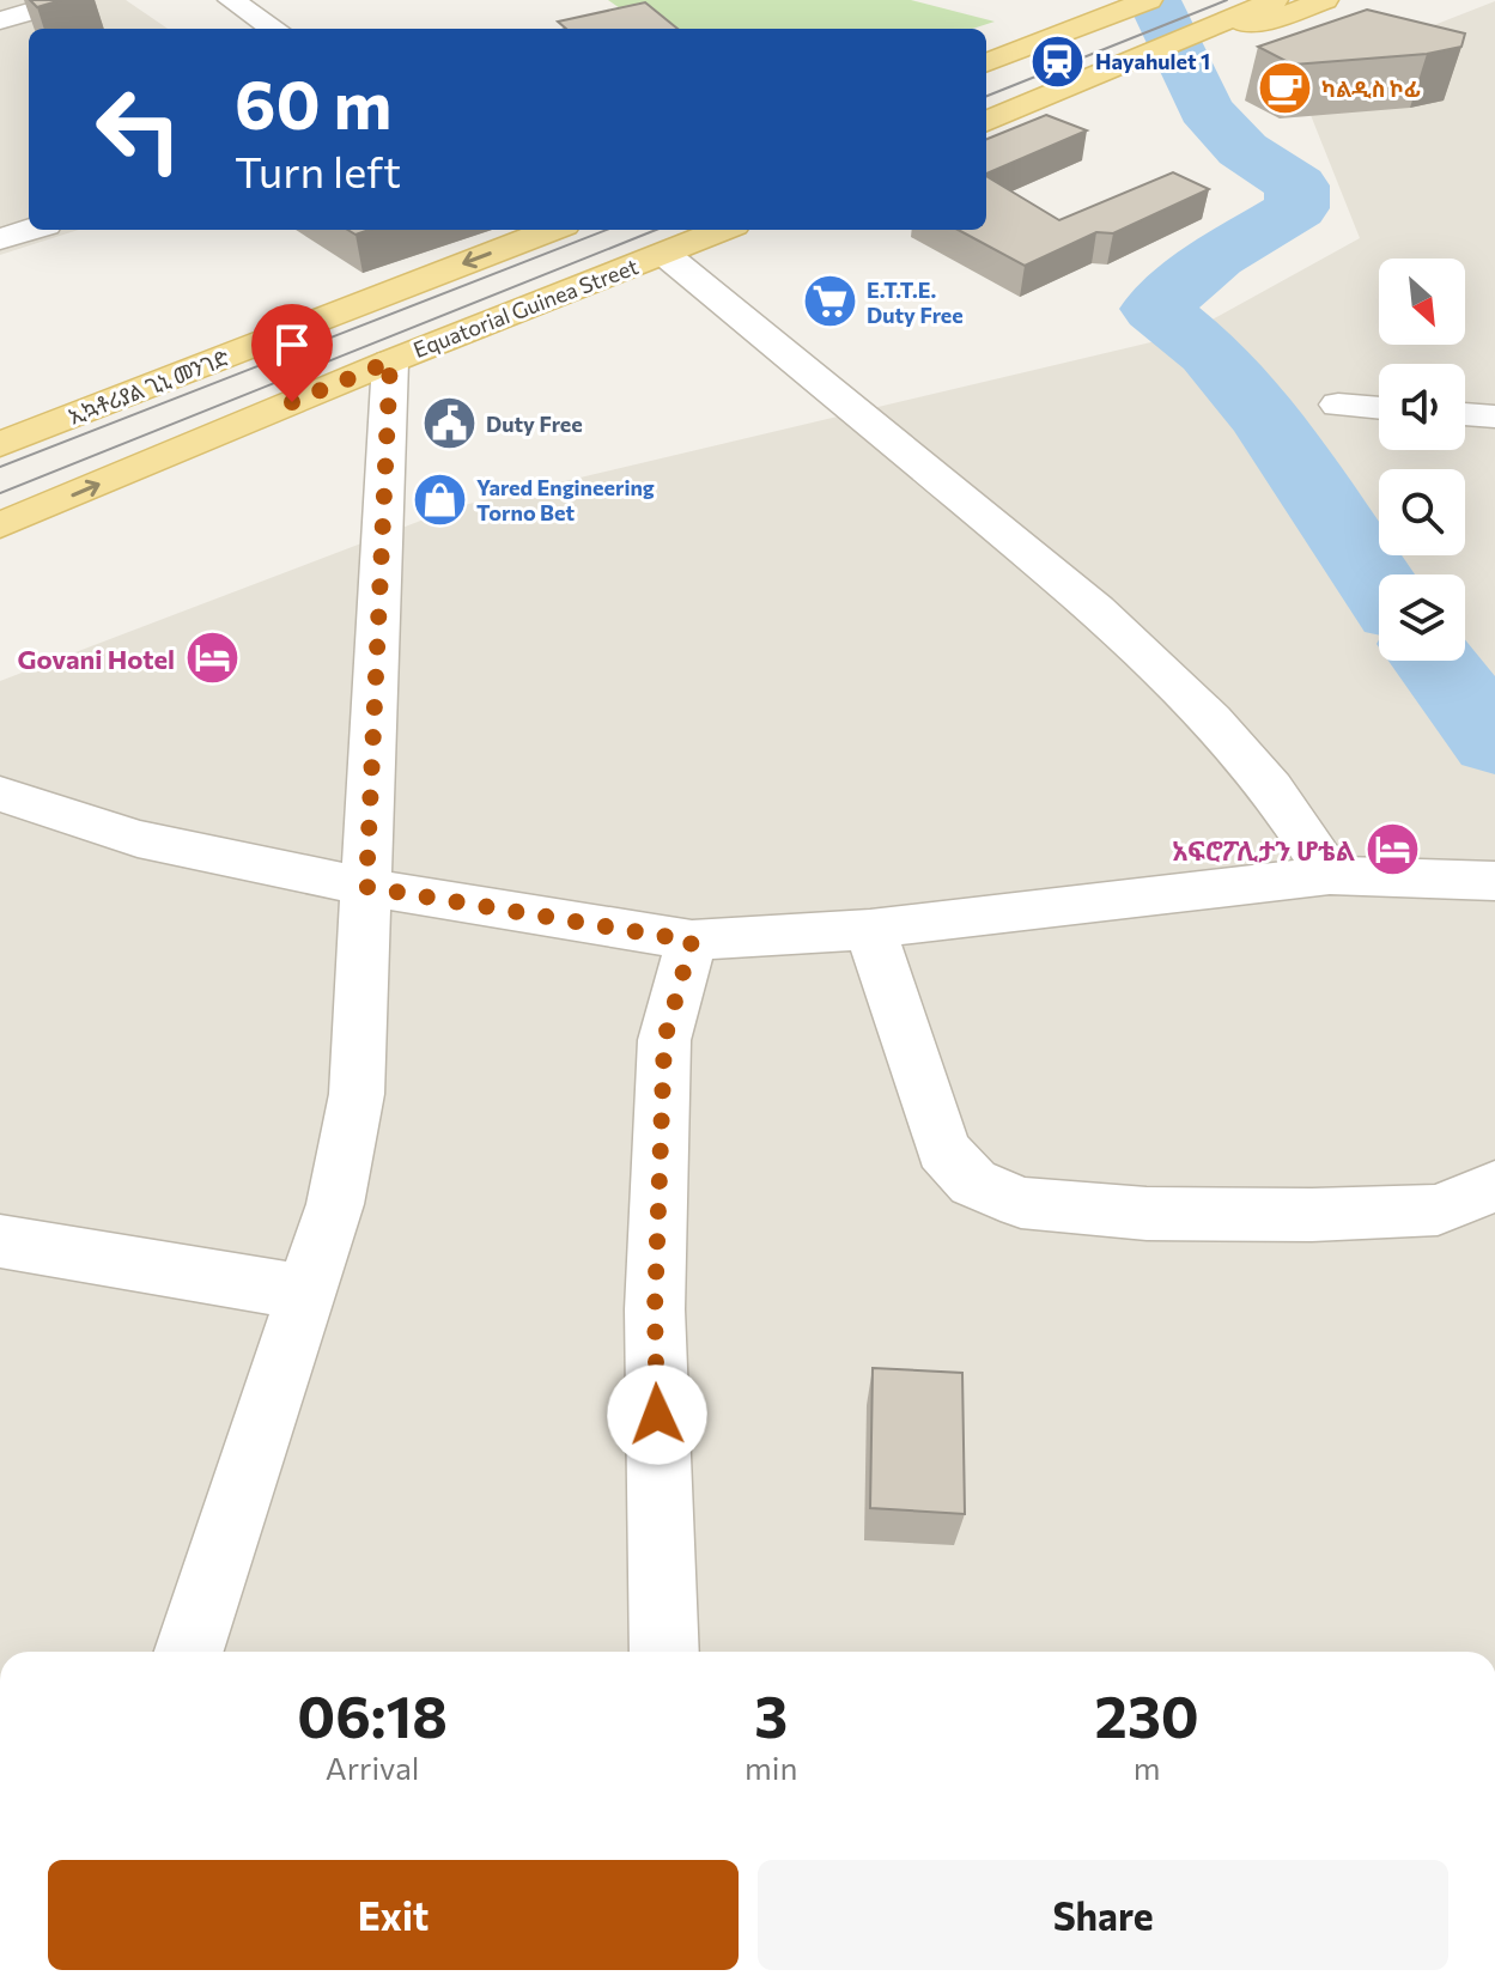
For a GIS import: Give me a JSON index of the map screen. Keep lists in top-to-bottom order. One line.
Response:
{"streets":{"main road":["Equatorial Guinea Street","ኢኳቶሪያል ጊኒ መንገድ"]},"one_way":["Equatorial Guinea Street","ኢኳቶሪያል ጊኒ መንገድ"],"places":{"station":["Hayahulet 1"],"cafe":["ካልዲስ ኮፊ"],"supermarket":["E.T.T.E. Duty Free"],"public building":["Duty Free"],"shop":["Yared Engineering Torno Bet"],"hotel":["Govani Hotel","አፍሮፖሊታን ሆቴል"]},"north":"bottom right","page":{"turn":["60 m","Turn left"],"eta":["06:18","Arrival","3","min","230","m"],"buttons":["Exit","Share"]}}
